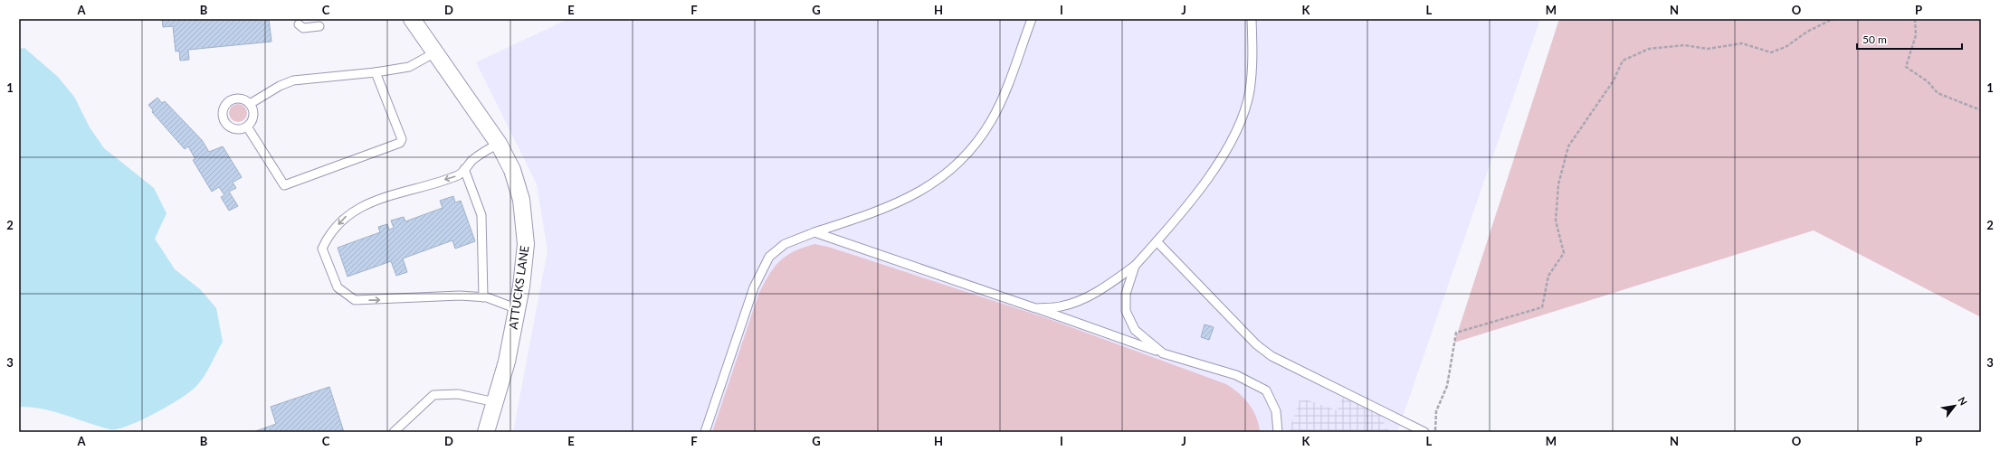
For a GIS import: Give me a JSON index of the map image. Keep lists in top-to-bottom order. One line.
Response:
{"streets":{"street":["ATTUCKS LANE"]},"scale_bar":"50 m","north":"top right","grid":{"columns":["A","B","C","D","E","F","G","H","I","J","K","L","M","N","O","P"],"rows":["1","2","3"]}}
